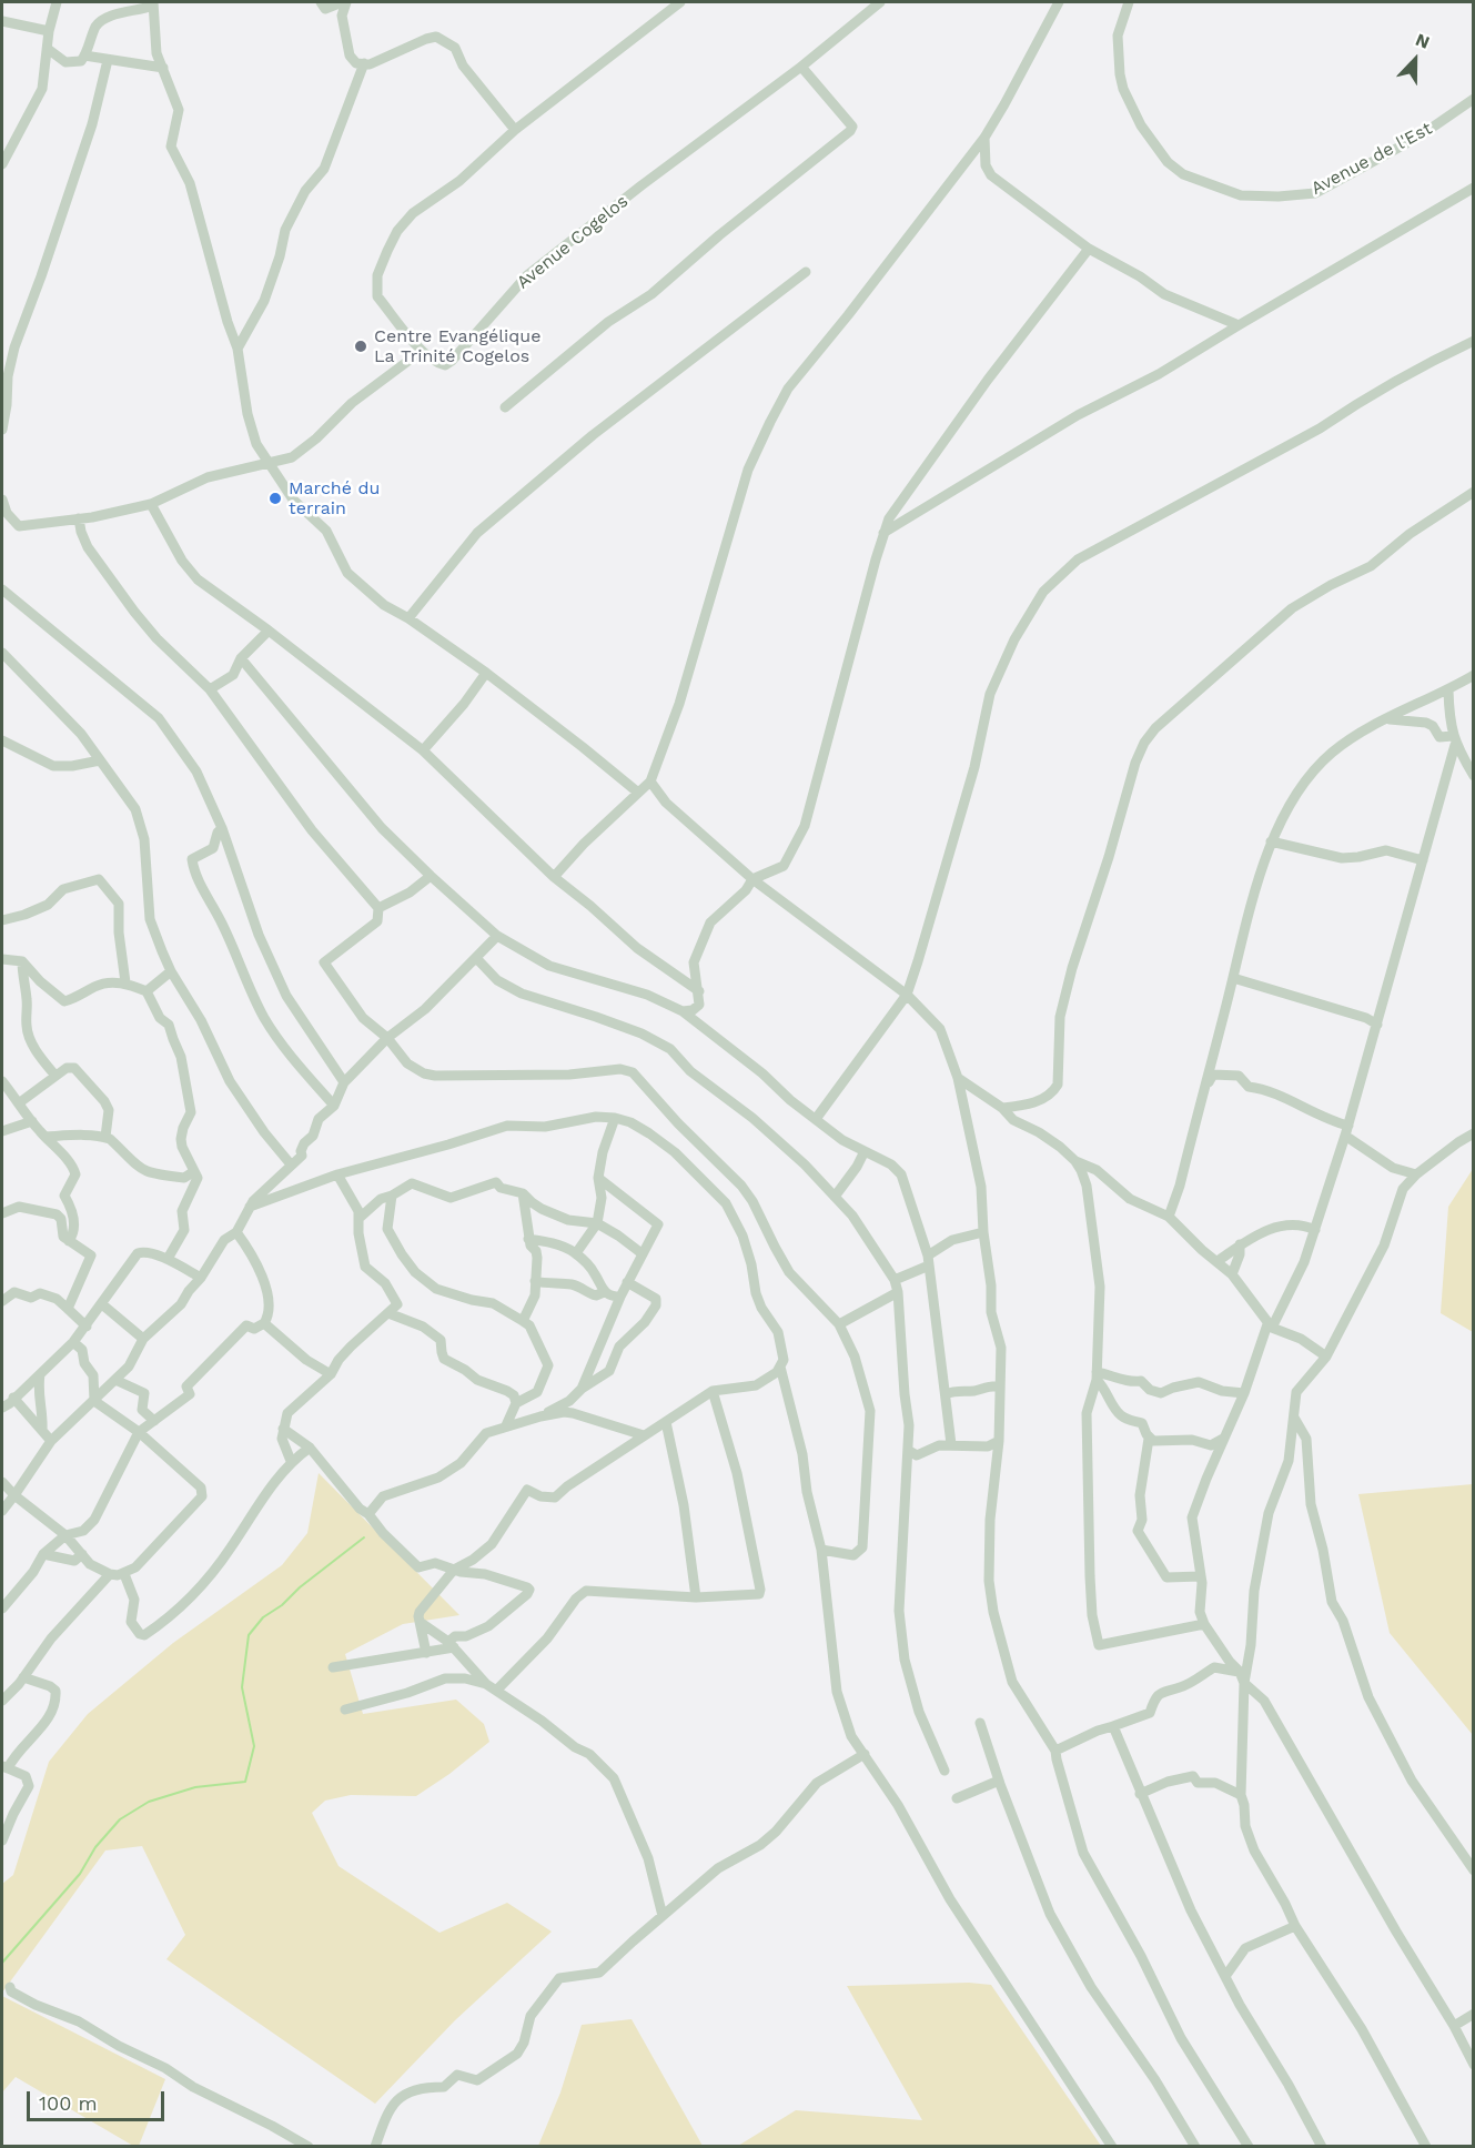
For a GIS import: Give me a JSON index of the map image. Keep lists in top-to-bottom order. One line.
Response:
{"streets":{"street":["Avenue de l'Est","Avenue Cogelos"]},"places":["Centre Evangélique La Trinité Cogelos","Marché du terrain"],"scale_bar":"100 m","north":"top"}
